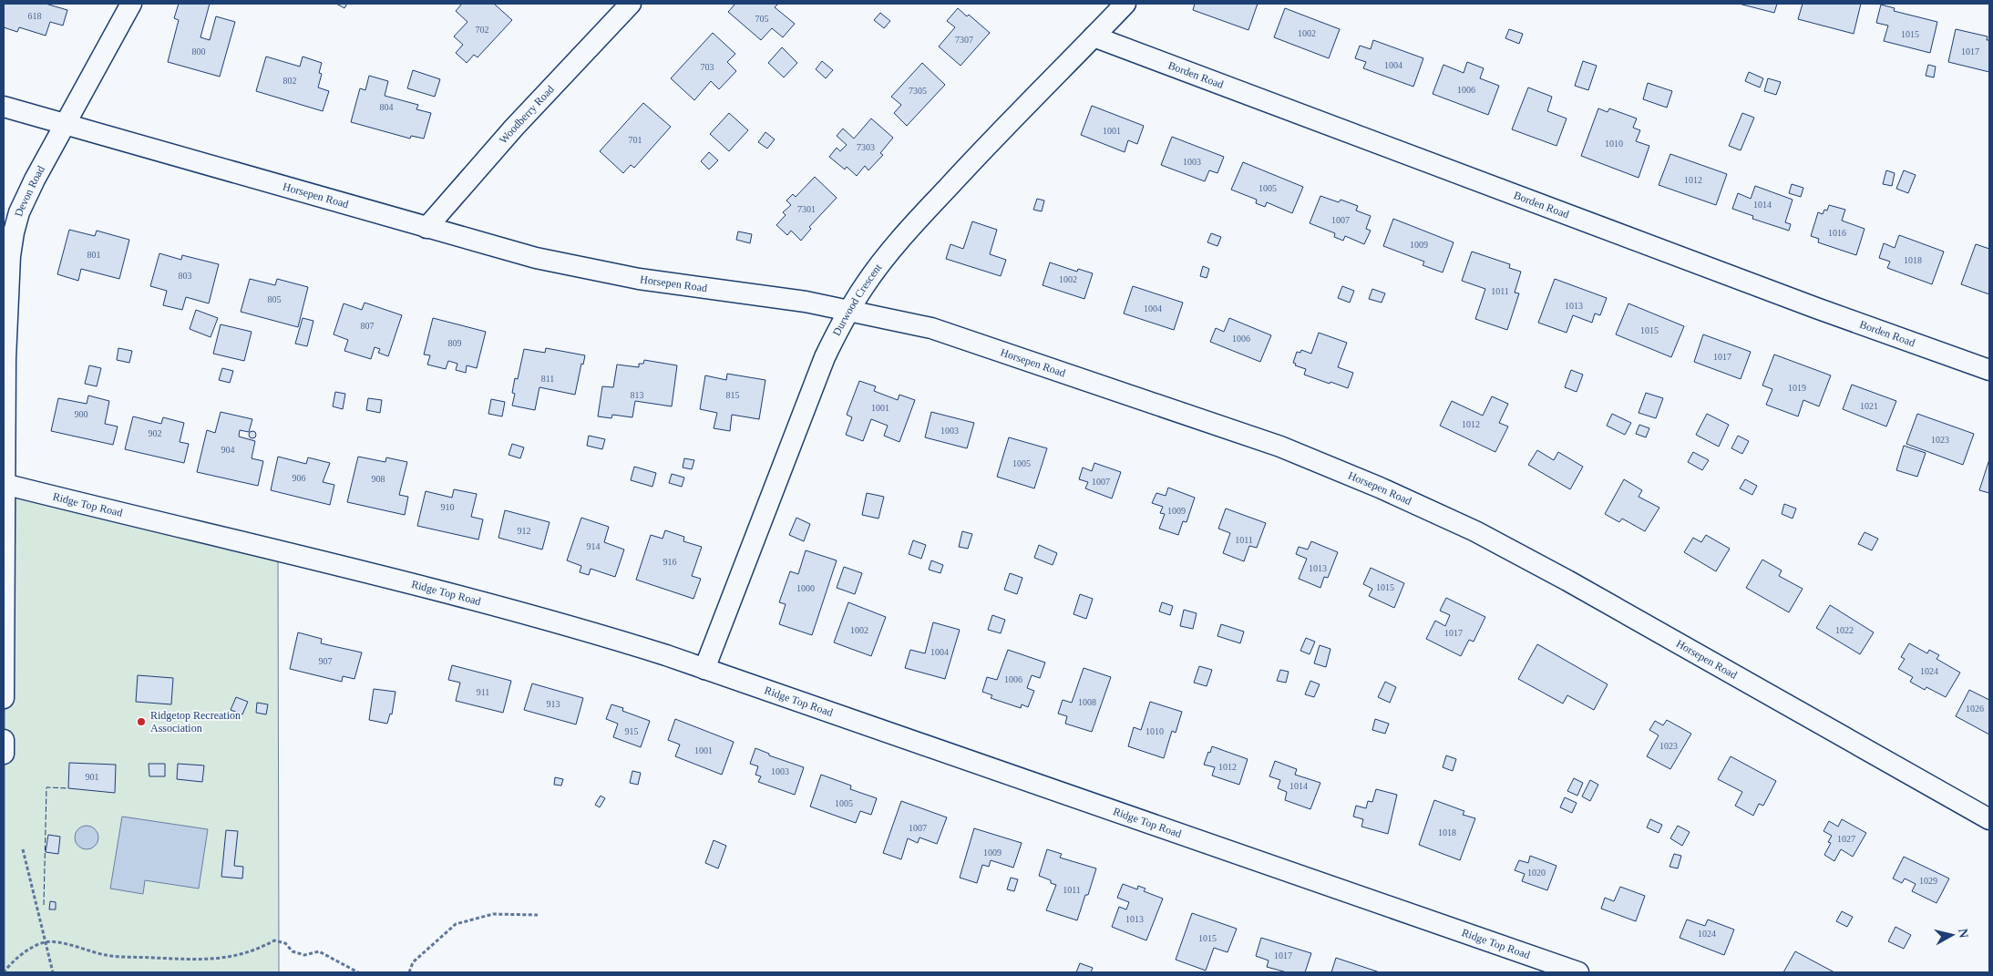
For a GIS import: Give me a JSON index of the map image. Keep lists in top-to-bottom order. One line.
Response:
{"streets":{"street":["Borden Road","Woodberry Road","Devon Road","Horsepen Road","Durwood Crescent","Ridge Top Road"]},"crossings":[["Borden Road","Durwood Crescent"],["Woodberry Road","Horsepen Road"],["Devon Road","Horsepen Road"],["Devon Road","Ridge Top Road"],["Horsepen Road","Durwood Crescent"],["Durwood Crescent","Ridge Top Road"]],"places":["Ridgetop Recreation Association"],"house_numbers":["618","705","702","1002","1015","7307","800","1017","1004","703","802","1006","7305","804","1001","701","1010","7303","1003","1012","1005","1014","7301","1007","1016","1009","801","1018","803","1002","1011","805","1013","1004","807","1015","1006","809","1017","811","1019","813","815","1021","1001","900","1012","1003","902","1023","904","1005","906","908","1007","910","1009","912","1011","914","916","1013","1015","1000","1002","1022","1017","1004","907","1024","1006","911","1008","913","1026","915","1010","1023","1001","1012","1003","901","1014","1005","1007","1018","1027","1009","1020","1029","1011","1013","1024","1015","1017"],"north":"right"}
